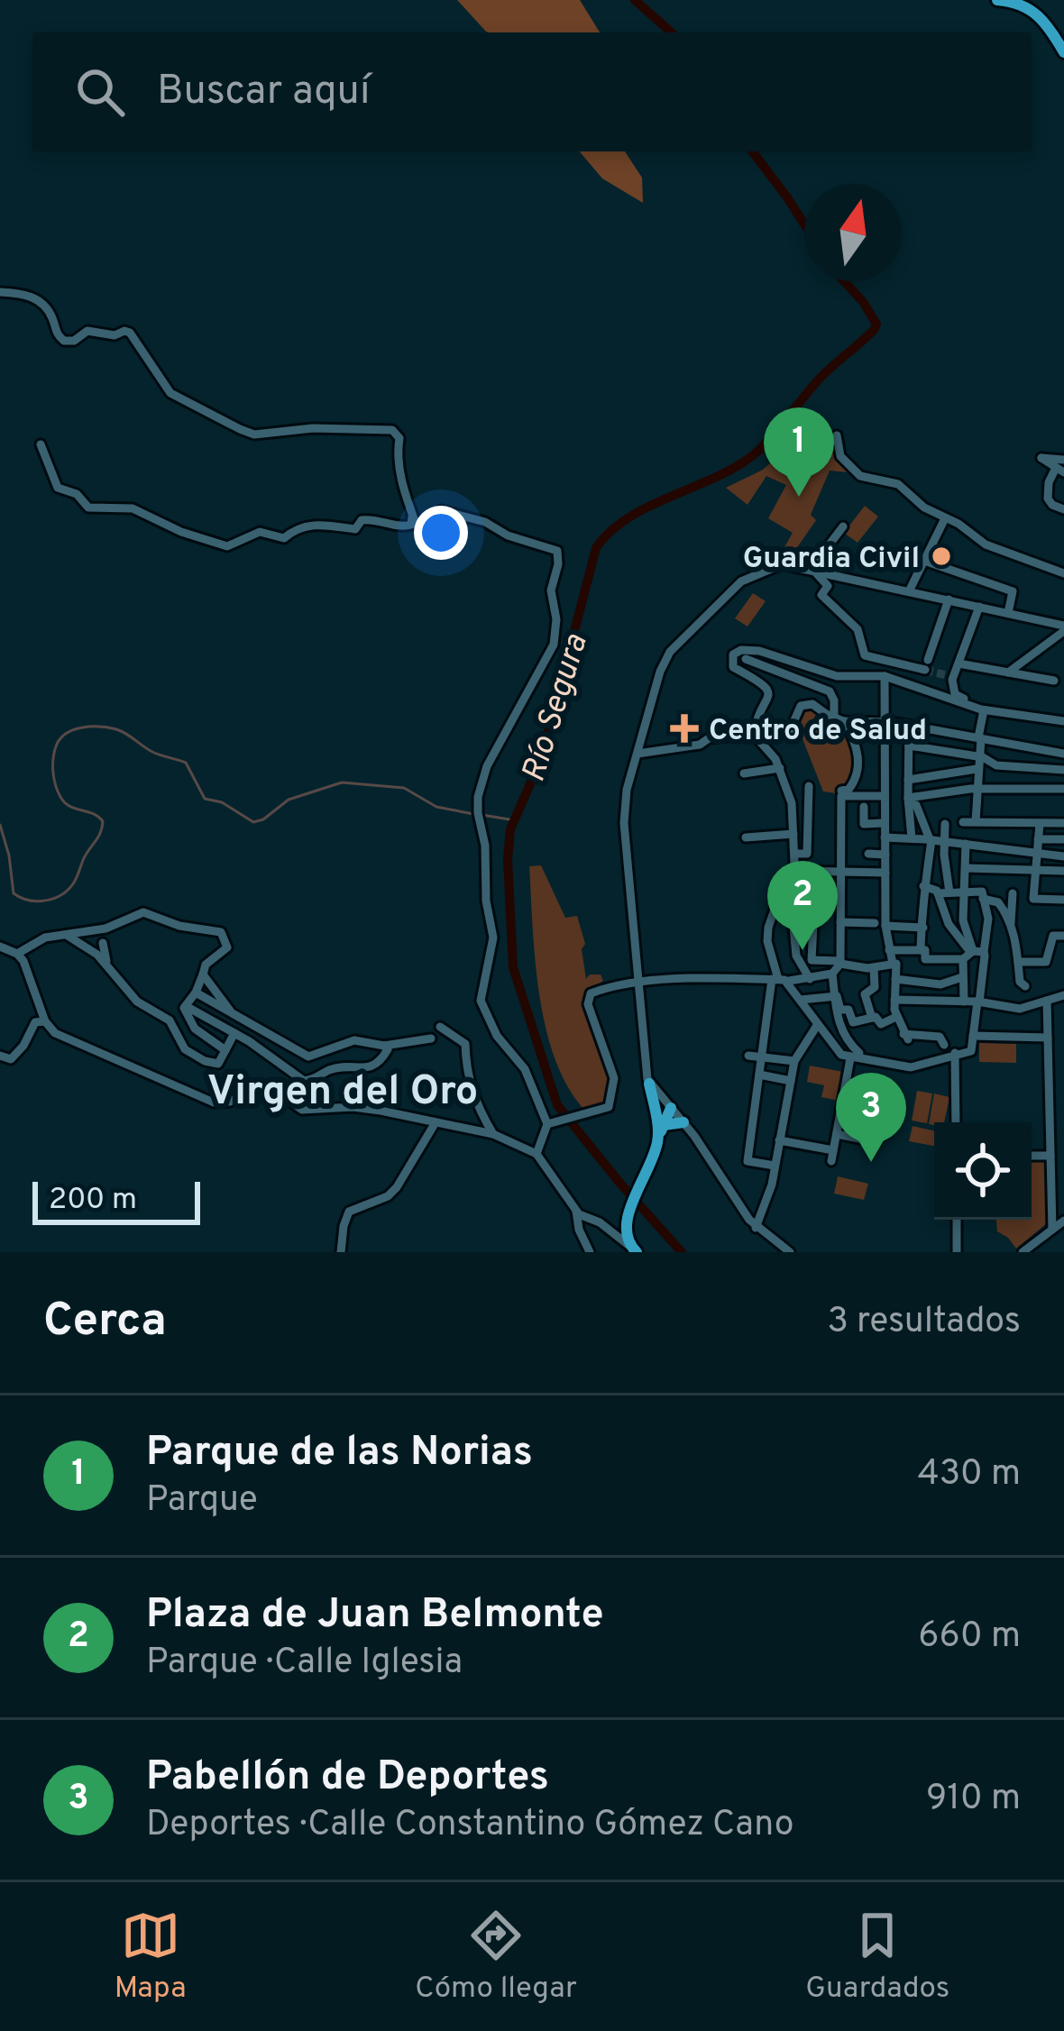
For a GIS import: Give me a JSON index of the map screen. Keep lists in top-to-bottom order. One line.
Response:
{"districts":["Virgen del Oro"],"water":["Río Segura"],"places":{"other":["Guardia Civil"],"health":["Centro de Salud"]},"scale_bar":"200 m","north":"top","page":{"search":"Buscar aquí","pins":["1","2","3"],"scale":"200 m","heading":["Cerca","3 resultados"],"list":[{"mark":"1","name":"Parque de las Norias","note":"Parque","value":"430 m"},{"mark":"2","name":"Plaza de Juan Belmonte","note":"Parque · Calle Iglesia","value":"660 m"},{"mark":"3","name":"Pabellón de Deportes","note":"Deportes · Calle Constantino Gómez Cano","value":"910 m"}],"nav":["Mapa","Cómo llegar","Guardados"]}}
